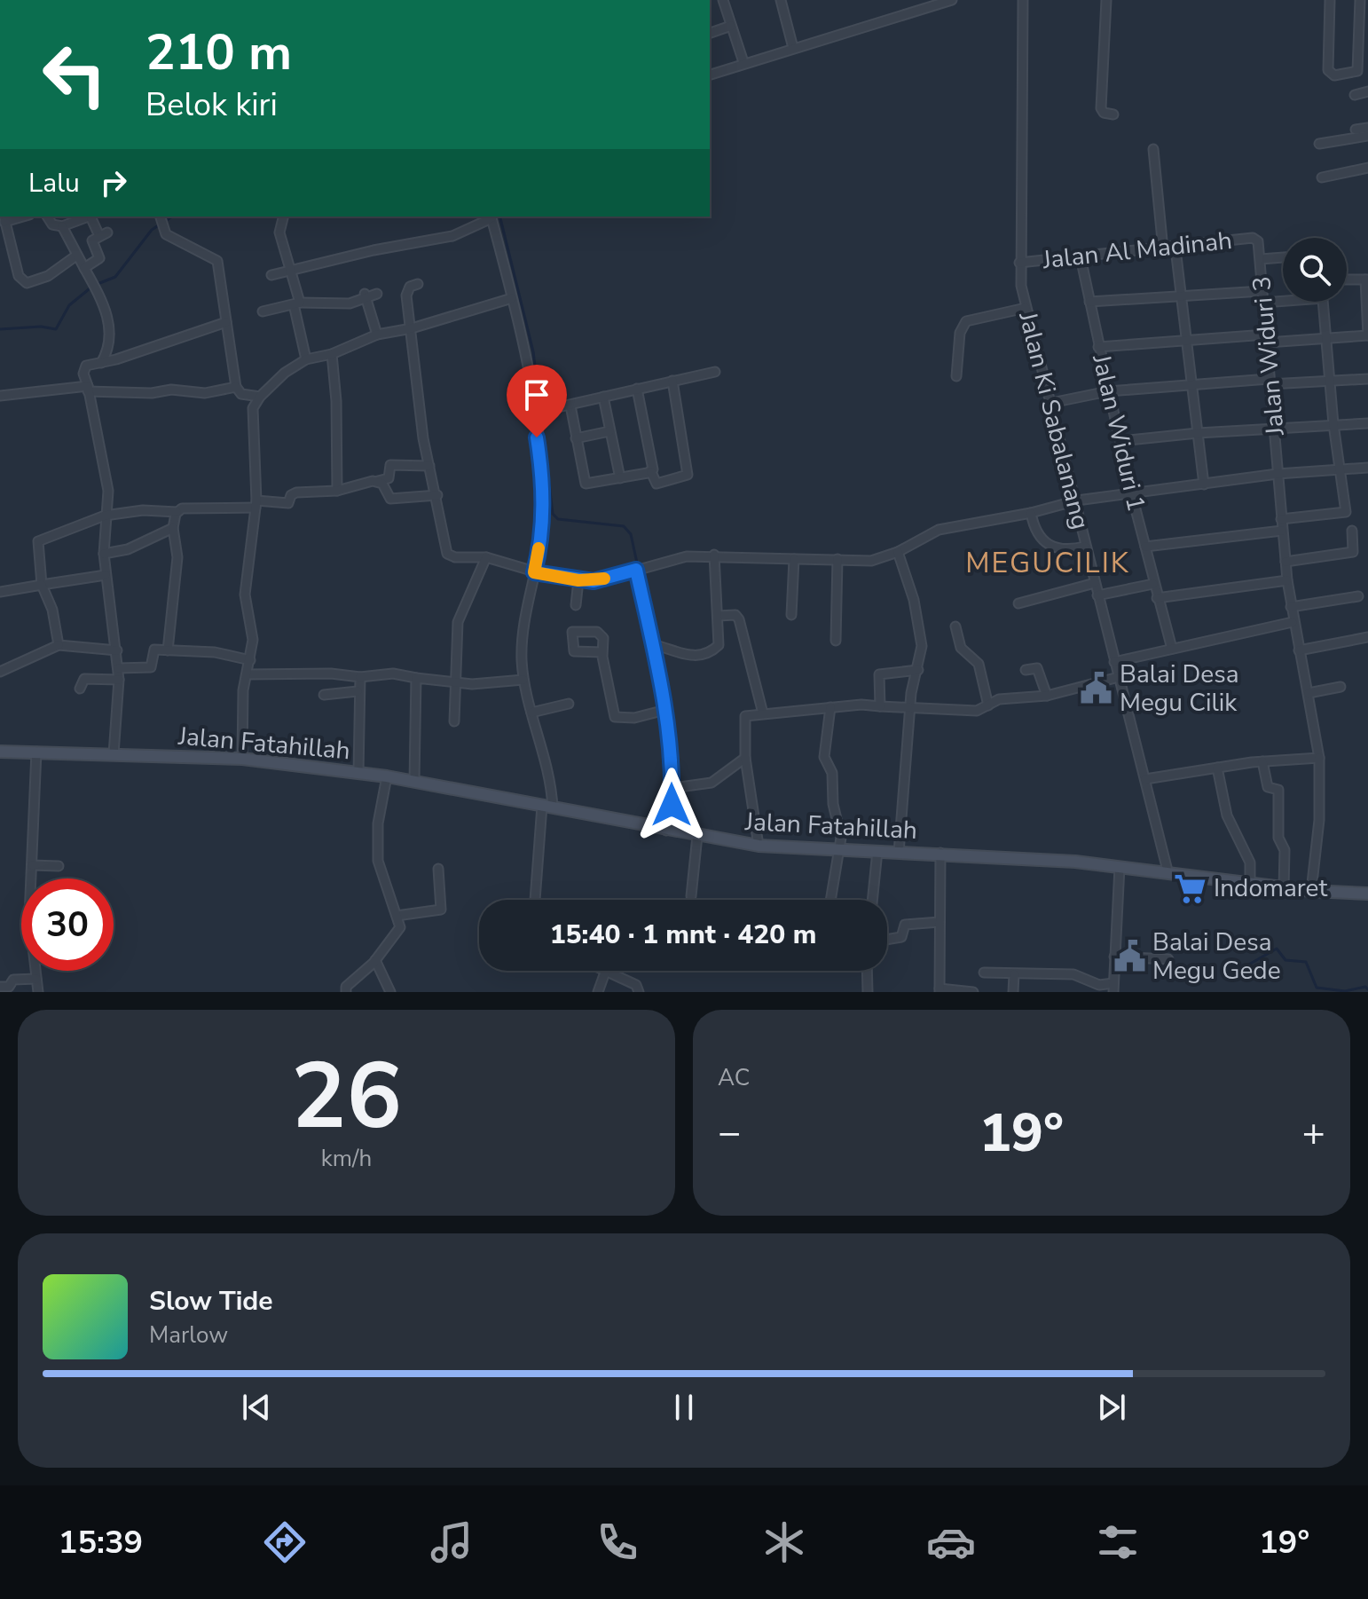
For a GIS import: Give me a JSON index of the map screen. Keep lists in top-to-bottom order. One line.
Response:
{"streets":{"street":["Jalan Al Madinah","Jalan Widuri 3","Jalan Ki Sabalanang","Jalan Widuri 1","Jalan Fatahillah"]},"crossings":[["Jalan Al Madinah","Jalan Widuri 3"],["Jalan Al Madinah","Jalan Ki Sabalanang"],["Jalan Al Madinah","Jalan Widuri 1"],["Jalan Widuri 3","Jalan Fatahillah"],["Jalan Ki Sabalanang","Jalan Fatahillah"]],"districts":["MEGUCILIK"],"places":{"public building":["Balai Desa Megu Cilik","Balai Desa Megu Gede"],"supermarket":["Indomaret"]},"page":{"turn":["210 m","Belok kiri"],"then":"Lalu","limit":"30","trip":"15:40 · 1 mnt · 420 m","tile":[["26","km/h"],"AC"],"heat":["−","19°","+"],"song":["Slow Tide","Marlow"],"tabs":["15:39","19°"]}}
